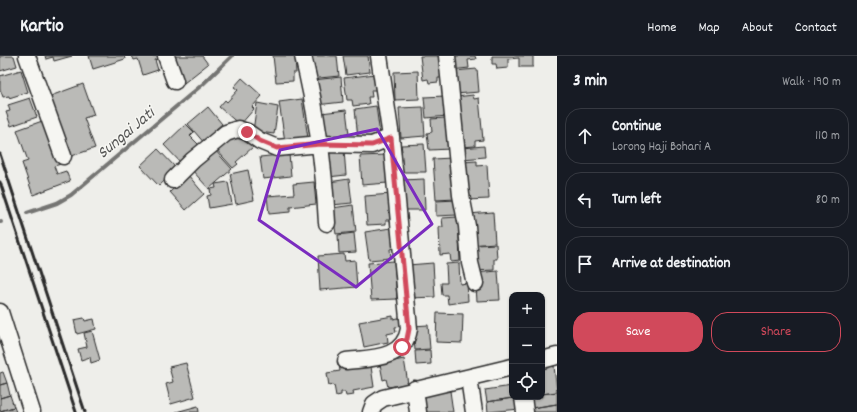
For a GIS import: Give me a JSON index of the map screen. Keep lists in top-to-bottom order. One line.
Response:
{"water":["Sungai Jati"],"page":{"header":"Kartio","nav":["Home","Map","About","Contact"],"heading":["3 min","Walk · 190 m"],"list":[["Continue","Lorong Haji Bohari A","110 m"],["Turn left","80 m"],"Arrive at destination"],"map_buttons":["+","−"],"buttons":["Save","Share"]}}
